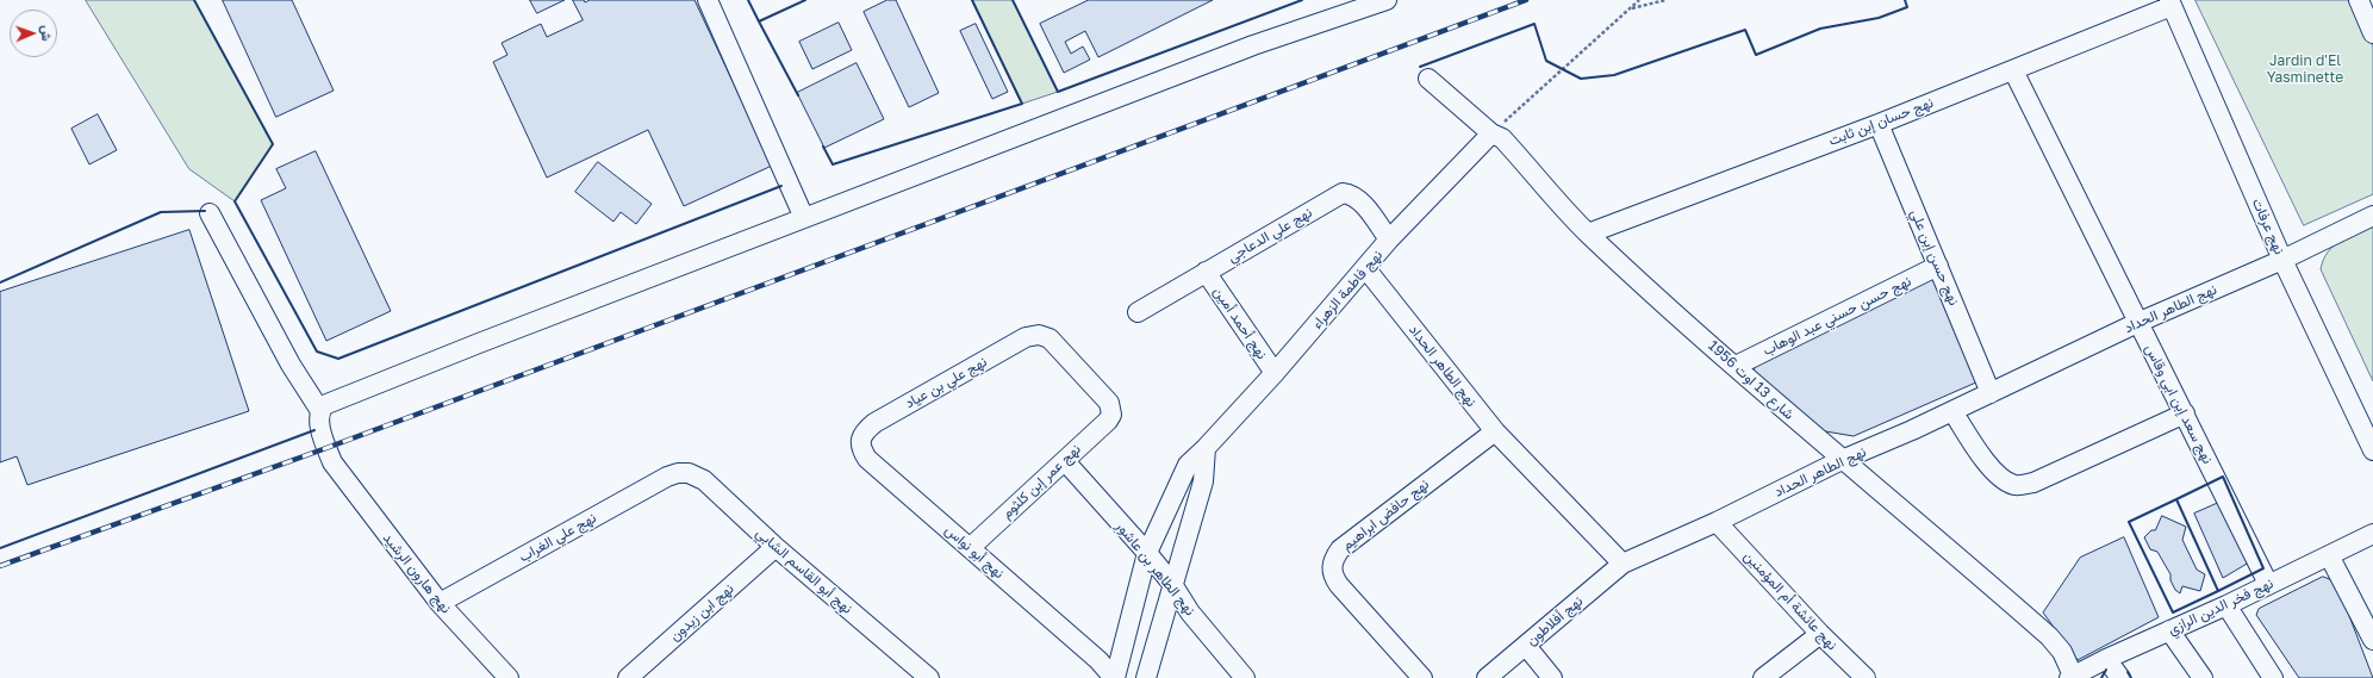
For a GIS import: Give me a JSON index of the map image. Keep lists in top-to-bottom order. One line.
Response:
{"streets":{"street":["نهج حسان إبن ثابت","نهج عرفات","نهج علي الدعاجي","نهج حسن إبن علي","نهج فاطمة الزهراء","نهج الطاهر الحداد","نهج حسن حسني عبد الوهاب","نهج أحمد أمين","شارع 13 اوت 1956","نهج علي بن عياد","نهج سعد إبن ابي وقاس","نهج عمر إبن كلثوم","نهج حافض ابراهيم","نهج علي الغراب","نهج أبو نواس","نهج الطاهر بن عاشور","نهج أبو القاسم الشابي","نهج هارون الرشيد","نهج عائشة أم المؤمنين","نهج فخر الدين الرازي","نهج ابن زيدون","نهج أفلاطون"]},"crossings":[["نهج حسان إبن ثابت","نهج عرفات"],["نهج حسان إبن ثابت","نهج حسن إبن علي"],["نهج حسان إبن ثابت","شارع 13 اوت 1956"],["نهج حسان إبن ثابت","نهج سعد إبن ابي وقاس"],["نهج عرفات","نهج الطاهر الحداد"],["نهج علي الدعاجي","نهج فاطمة الزهراء"],["نهج علي الدعاجي","نهج أحمد أمين"],["نهج حسن إبن علي","نهج الطاهر الحداد"],["نهج حسن إبن علي","نهج حسن حسني عبد الوهاب"],["نهج فاطمة الزهراء","نهج الطاهر الحداد"],["نهج فاطمة الزهراء","نهج أحمد أمين"],["نهج فاطمة الزهراء","شارع 13 اوت 1956"],["نهج فاطمة الزهراء","نهج أبو نواس"],["نهج فاطمة الزهراء","نهج الطاهر بن عاشور"],["نهج الطاهر الحداد","شارع 13 اوت 1956"],["نهج الطاهر الحداد","نهج سعد إبن ابي وقاس"],["نهج الطاهر الحداد","نهج حافض ابراهيم"],["نهج الطاهر الحداد","نهج عائشة أم المؤمنين"],["نهج الطاهر الحداد","نهج أفلاطون"],["نهج حسن حسني عبد الوهاب","شارع 13 اوت 1956"],["شارع 13 اوت 1956","نهج فخر الدين الرازي"],["نهج علي بن عياد","نهج عمر إبن كلثوم"],["نهج علي بن عياد","نهج أبو نواس"],["نهج سعد إبن ابي وقاس","نهج فخر الدين الرازي"],["نهج عمر إبن كلثوم","نهج أبو نواس"],["نهج عمر إبن كلثوم","نهج الطاهر بن عاشور"],["نهج علي الغراب","نهج أبو القاسم الشابي"],["نهج علي الغراب","نهج هارون الرشيد"],["نهج أبو القاسم الشابي","نهج ابن زيدون"]],"parks":["Jardin d'El Yasminette"],"north":"right"}
